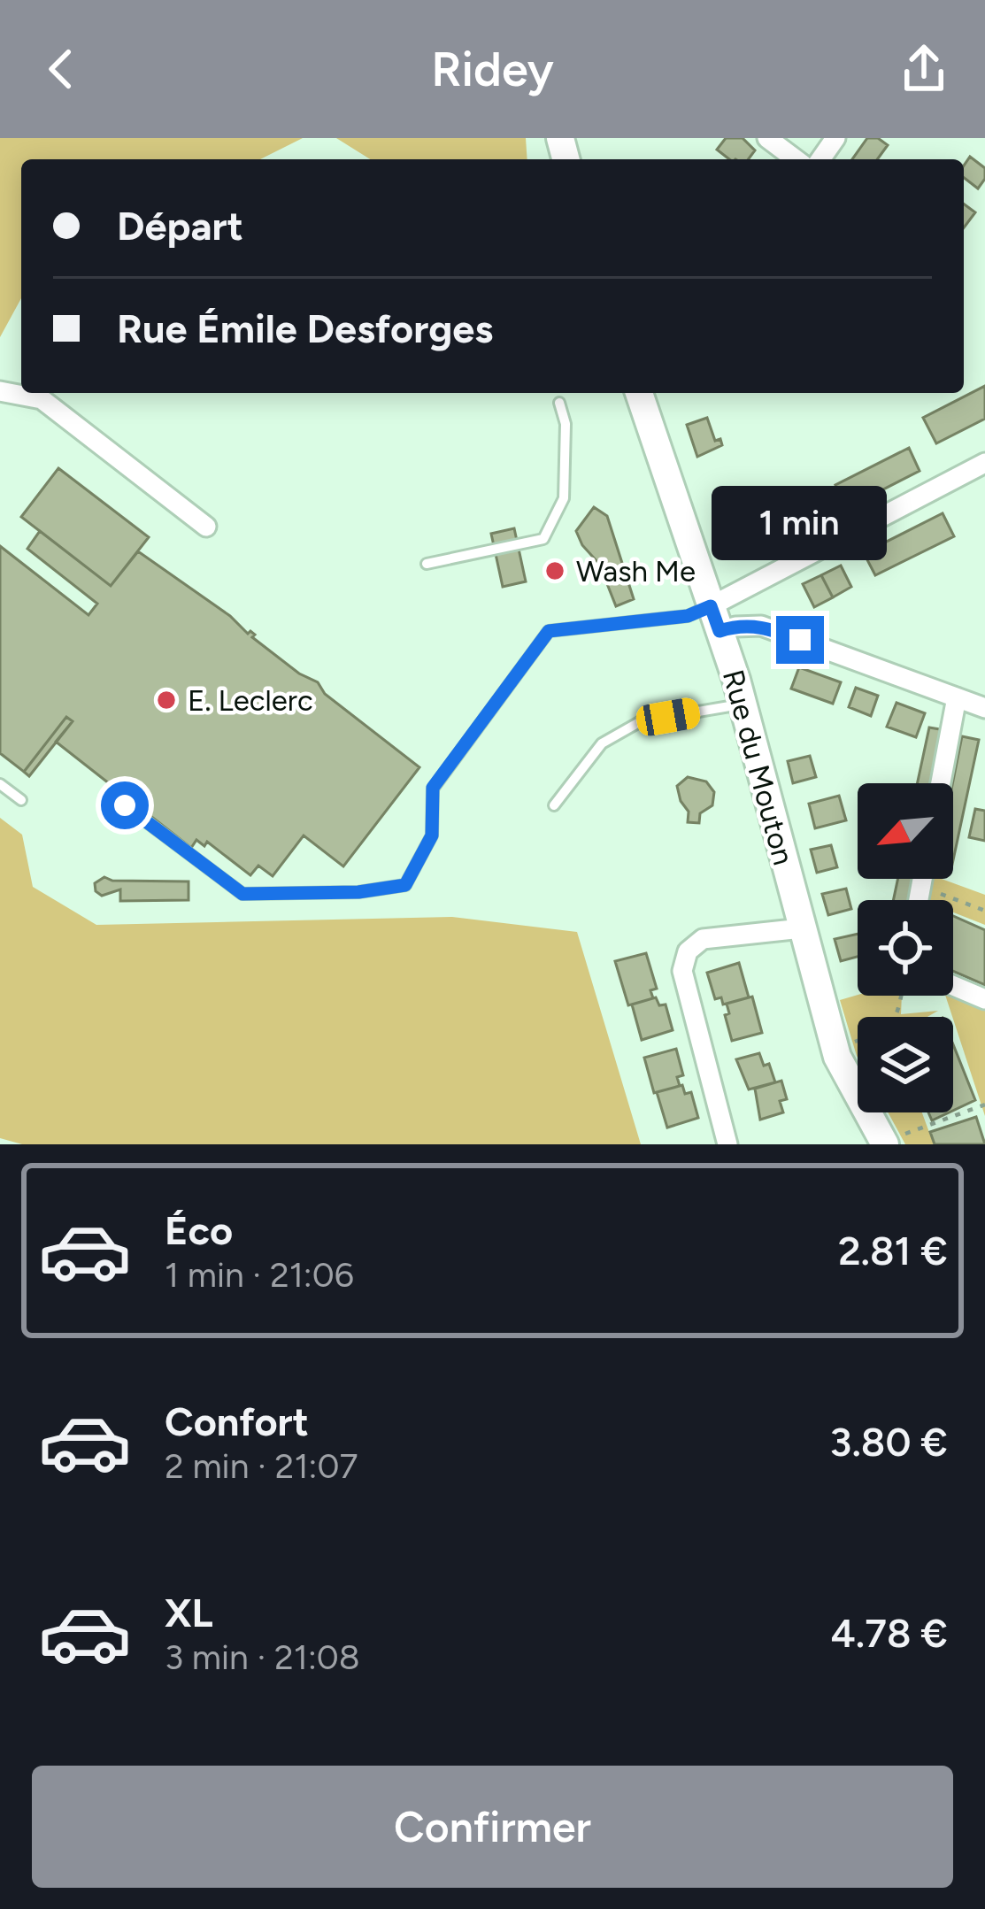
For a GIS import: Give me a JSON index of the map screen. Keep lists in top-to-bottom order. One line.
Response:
{"streets":{"street":["Rue du Mouton"]},"places":["Wash Me","E. Leclerc"],"north":"bottom left","page":{"header":"Ridey","banner":["Départ","Rue Émile Desforges"],"bubble":"1 min","list":[{"name":"Éco","note":"1 min · 21:06","value":"2.81 €"},{"name":"Confort","note":"2 min · 21:07","value":"3.80 €"},{"name":"XL","note":"3 min · 21:08","value":"4.78 €"}],"buttons":"Confirmer"}}
